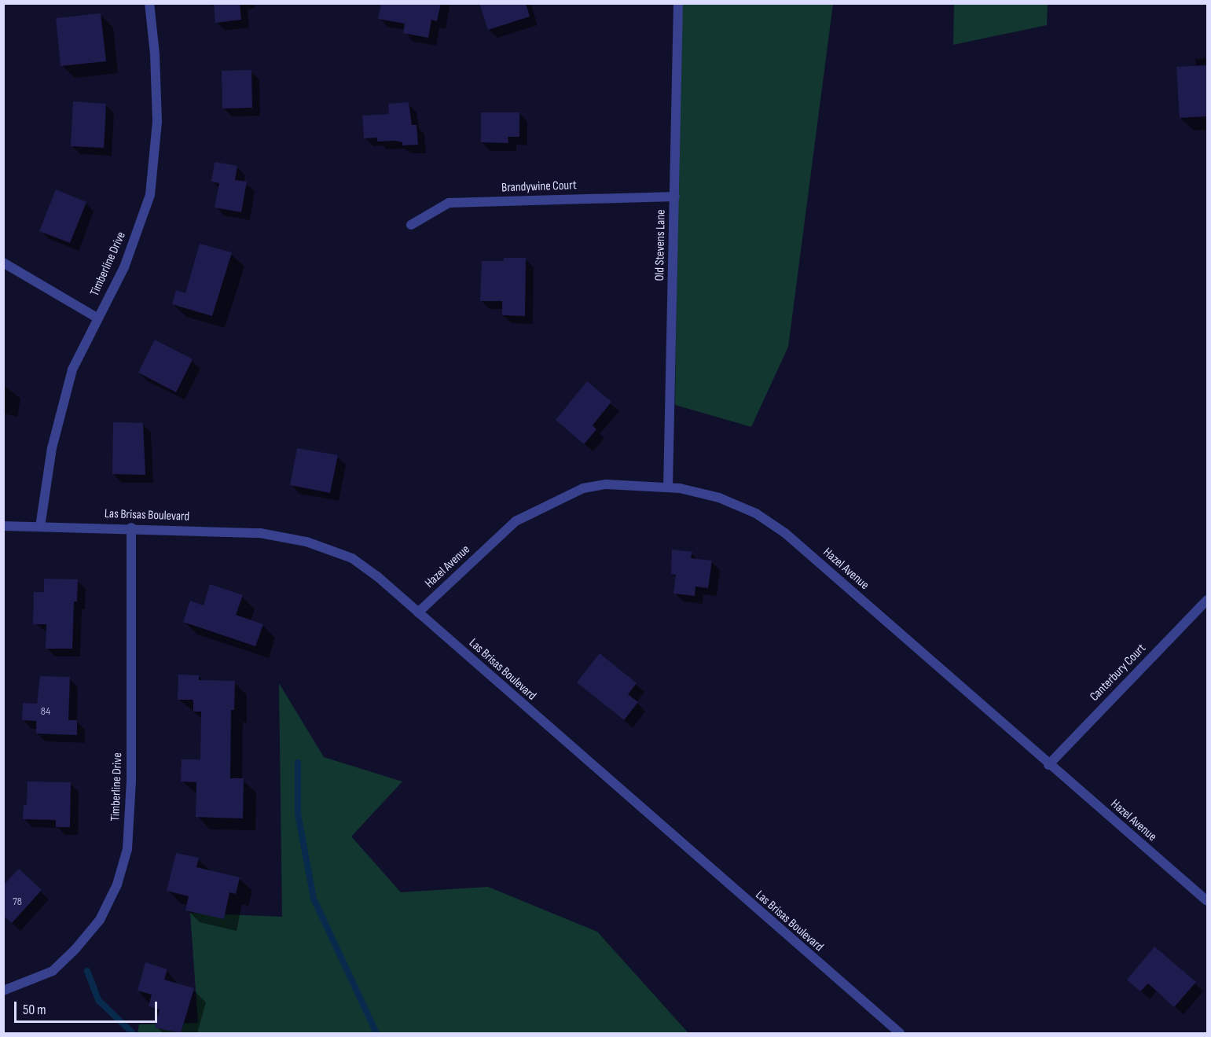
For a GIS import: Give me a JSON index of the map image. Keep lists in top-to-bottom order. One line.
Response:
{"streets":{"street":["Brandywine Court","Old Stevens Lane","Timberline Drive","Las Brisas Boulevard","Hazel Avenue","Canterbury Court"]},"crossings":[["Brandywine Court","Old Stevens Lane"],["Old Stevens Lane","Hazel Avenue"],["Timberline Drive","Las Brisas Boulevard"],["Las Brisas Boulevard","Hazel Avenue"],["Hazel Avenue","Canterbury Court"]],"house_numbers":["84","78"],"scale_bar":"50 m"}
